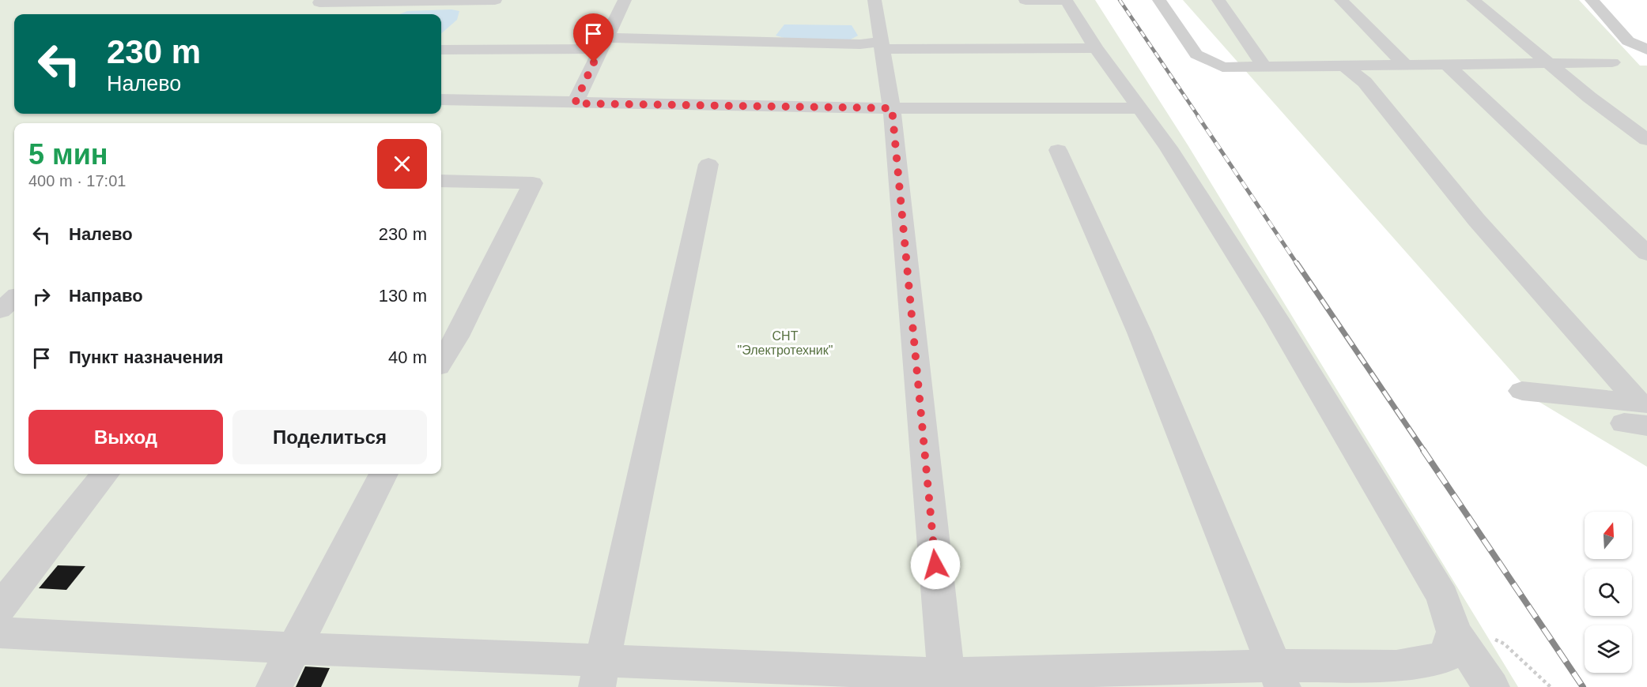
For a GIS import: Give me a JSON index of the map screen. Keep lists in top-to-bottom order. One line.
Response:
{"parks":["СНТ \"Электротехник\""],"north":"top","page":{"turn":["230 m","Налево"],"heading":["5 мин","400 m · 17:01"],"list":[{"name":"Налево","value":"230 m"},{"name":"Направо","value":"130 m"},{"name":"Пункт назначения","value":"40 m"}],"buttons":["Выход","Поделиться"]}}
